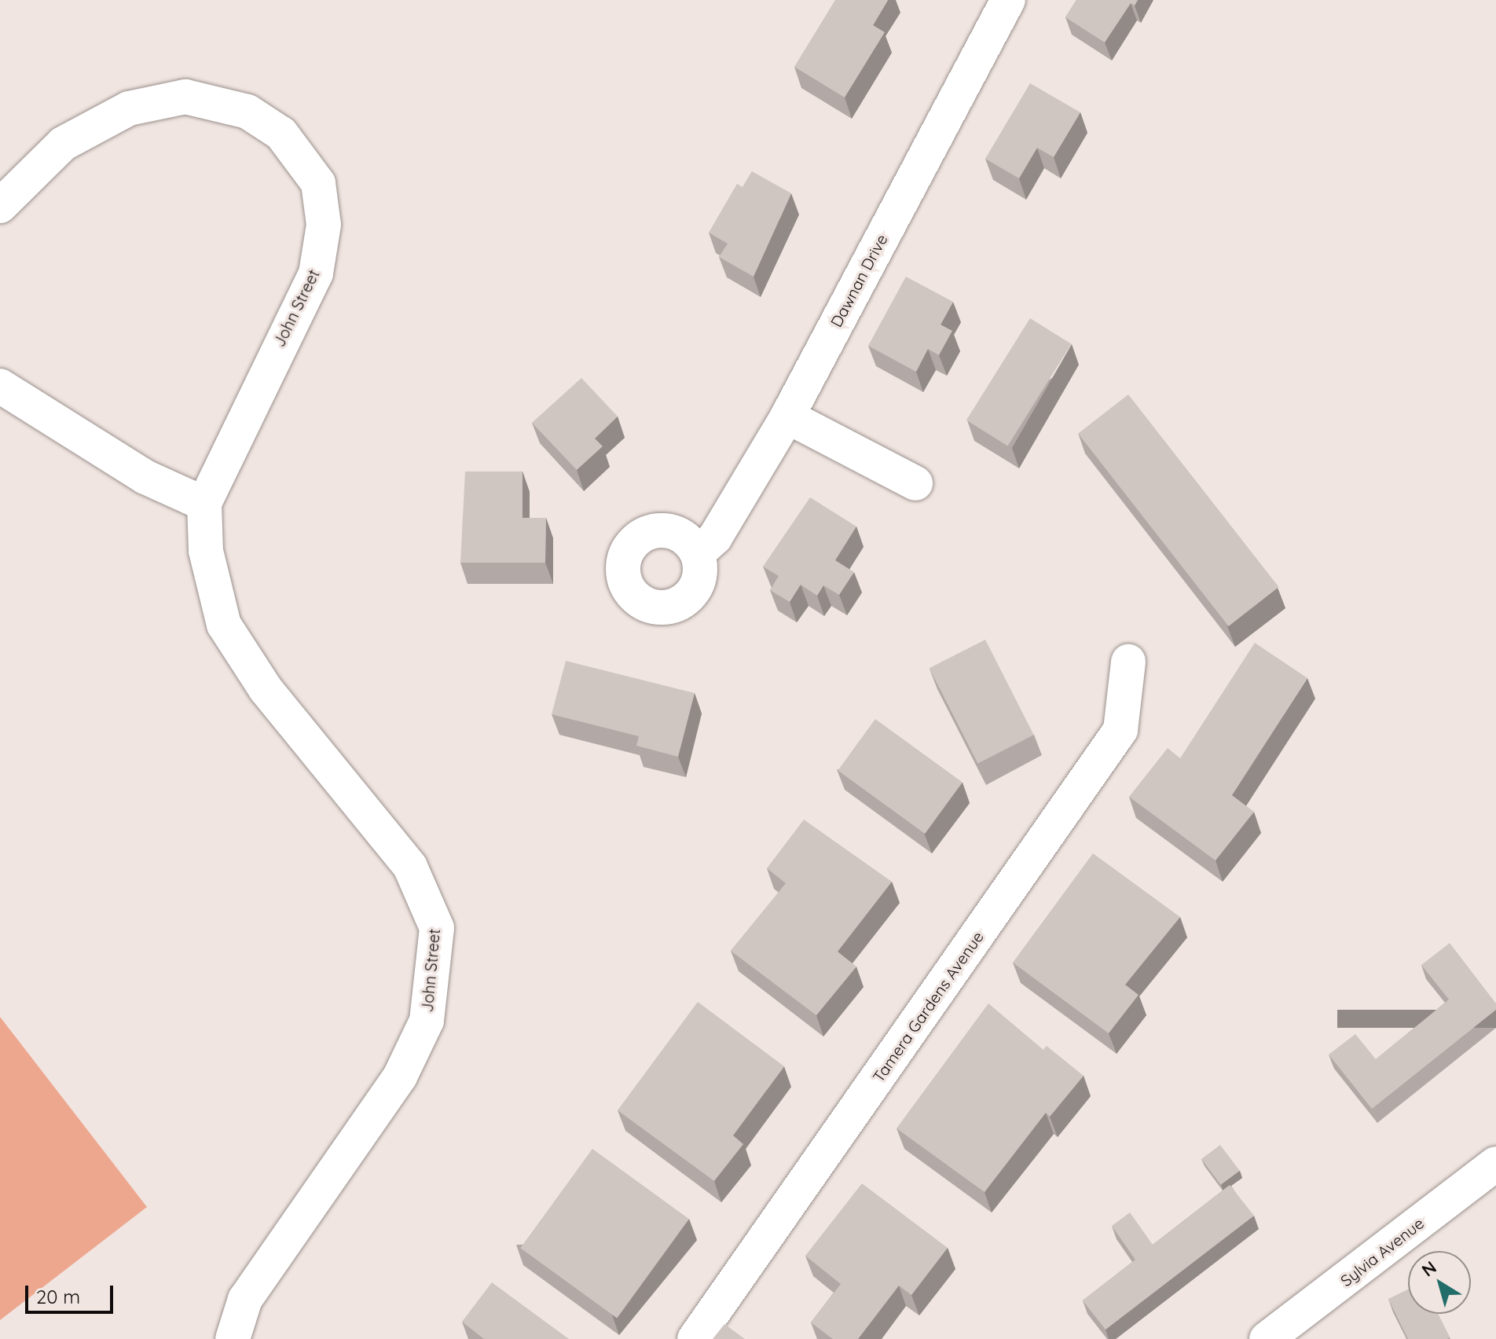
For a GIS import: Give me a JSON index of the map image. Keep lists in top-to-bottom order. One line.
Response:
{"streets":{"street":["Dawnan Drive","John Street","Tamera Gardens Avenue","Sylvia Avenue"]},"scale_bar":"20 m","north":"top left"}
